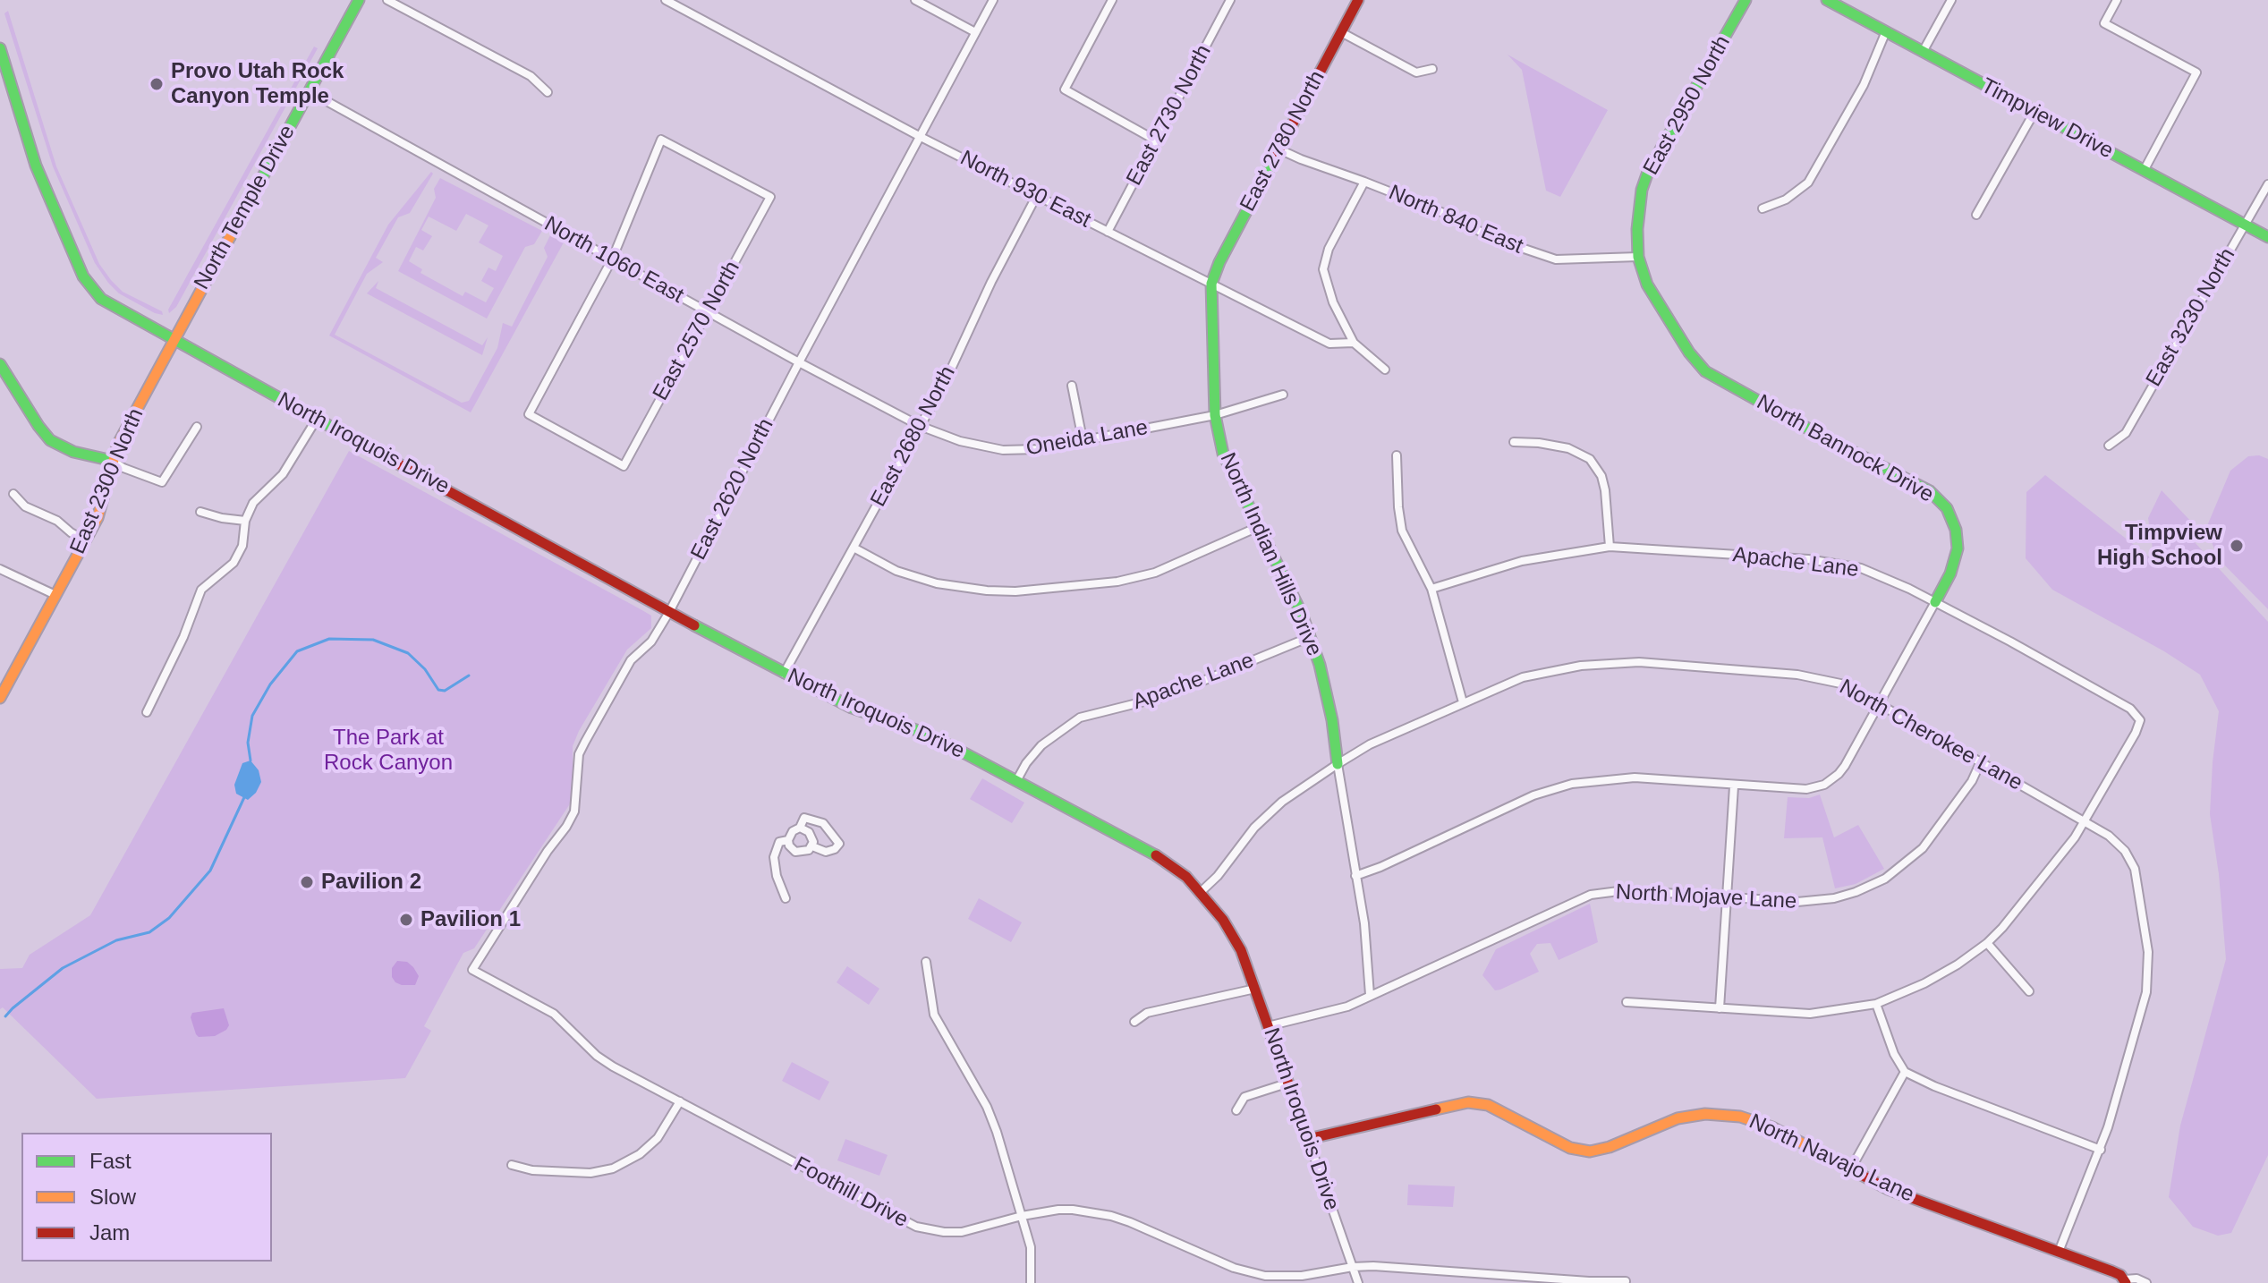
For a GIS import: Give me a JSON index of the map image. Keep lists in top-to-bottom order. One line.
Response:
{"streets":{"street":["East 2950 North","East 2730 North","Timpview Drive","East 2780 North","North 930 East","North Temple Drive","North 840 East","North 1060 East","East 3230 North","East 2570 North","East 2680 North","Oneida Lane","North Iroquois Drive","North Bannock Drive","East 2300 North","East 2620 North","North Indian Hills Drive","Apache Lane","North Cherokee Lane","North Mojave Lane","North Navajo Lane","Foothill Drive"]},"crossings":[["East 2950 North","North 840 East"],["East 2950 North","North Bannock Drive"],["East 2730 North","North 930 East"],["Timpview Drive","East 3230 North"],["East 2780 North","North 930 East"],["East 2780 North","North 840 East"],["East 2780 North","North Indian Hills Drive"],["North 930 East","East 2680 North"],["North 930 East","East 2620 North"],["North 930 East","North Indian Hills Drive"],["North Temple Drive","North 1060 East"],["North Temple Drive","North Iroquois Drive"],["North Temple Drive","East 2300 North"],["North 840 East","North Bannock Drive"],["North 1060 East","East 2570 North"],["North 1060 East","East 2680 North"],["North 1060 East","Oneida Lane"],["North 1060 East","East 2620 North"],["East 2680 North","Oneida Lane"],["East 2680 North","North Iroquois Drive"],["Oneida Lane","North Indian Hills Drive"],["North Iroquois Drive","East 2300 North"],["North Iroquois Drive","East 2620 North"],["North Iroquois Drive","Apache Lane"],["North Iroquois Drive","North Cherokee Lane"],["North Iroquois Drive","North Mojave Lane"],["North Iroquois Drive","North Navajo Lane"],["North Iroquois Drive","Foothill Drive"],["North Bannock Drive","North Indian Hills Drive"],["North Bannock Drive","Apache Lane"],["North Bannock Drive","North Cherokee Lane"],["East 2620 North","Foothill Drive"],["North Indian Hills Drive","Apache Lane"],["North Indian Hills Drive","North Cherokee Lane"],["North Indian Hills Drive","North Mojave Lane"],["Apache Lane","North Cherokee Lane"],["North Cherokee Lane","North Mojave Lane"],["North Cherokee Lane","North Navajo Lane"]],"parks":["The Park at Rock Canyon"],"places":["Provo Utah Rock Canyon Temple","Timpview High School","Pavilion 2","Pavilion 1"],"legend":["Fast","Slow","Jam"]}
